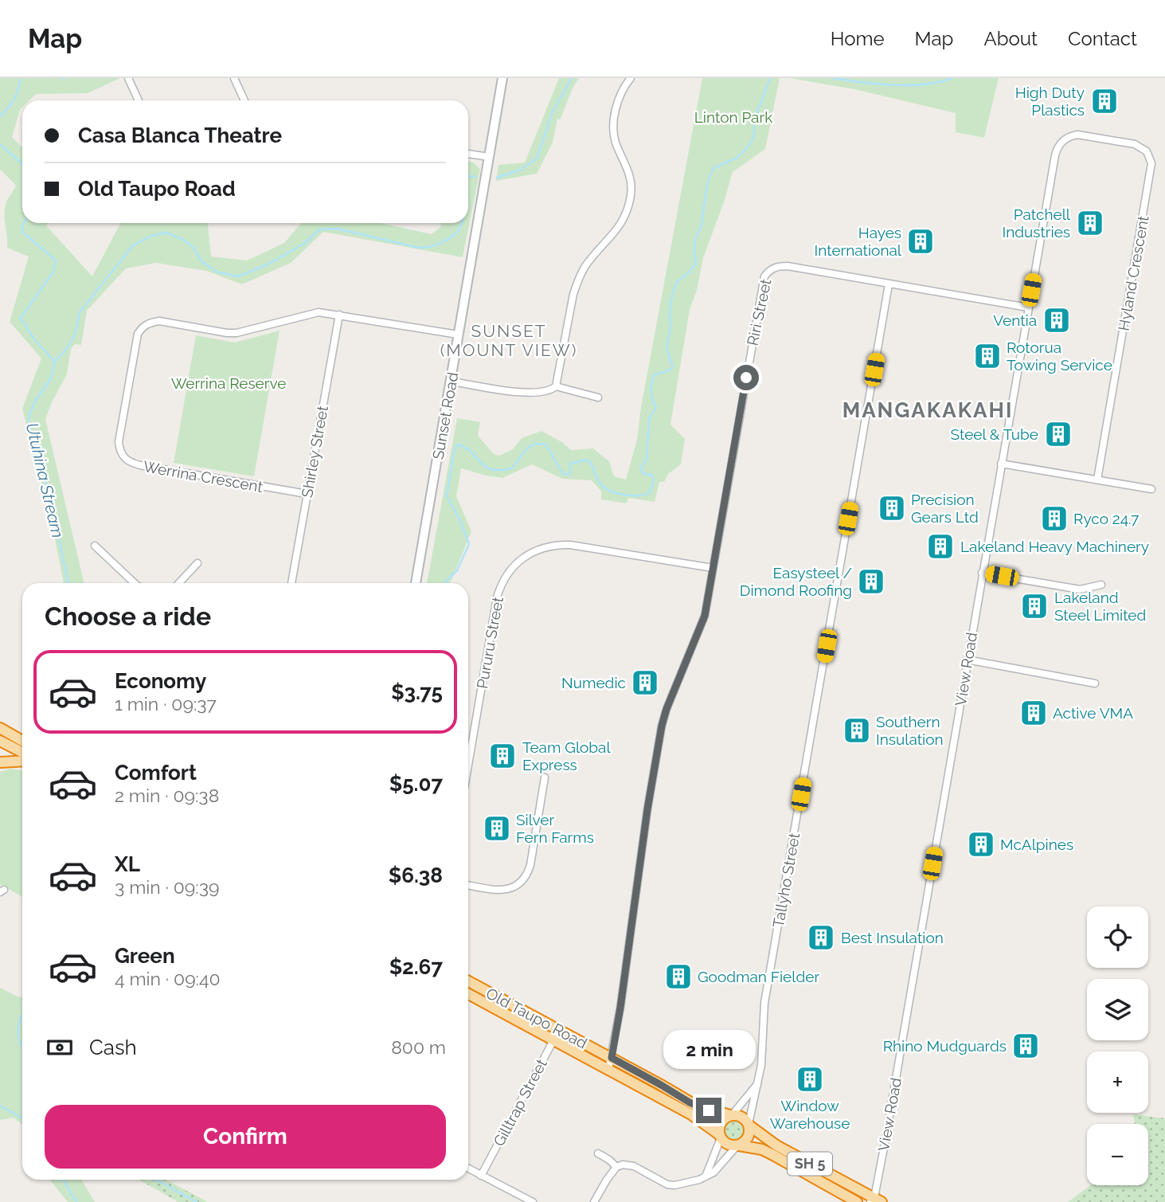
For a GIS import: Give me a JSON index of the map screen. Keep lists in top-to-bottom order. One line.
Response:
{"streets":{"highway":["Old Taupo Road","SH 5"],"main road":["Sunset Road"],"street":["Hyland Crescent","Riri Street","Shirley Street","Werrina Crescent","Pururu Street","View Road","Tallyho Street","Gilltrap Street"]},"crossings":[["Hyland Crescent","View Road"],["Riri Street","Pururu Street"],["Riri Street","View Road"],["Riri Street","Tallyho Street"],["Riri Street","Old Taupo Road"],["Sunset Road","Werrina Crescent"],["Shirley Street","Werrina Crescent"],["View Road","SH 5"],["Tallyho Street","Old Taupo Road"],["Tallyho Street","SH 5"],["Old Taupo Road","Gilltrap Street"],["Old Taupo Road","SH 5"]],"districts":["SUNSET (MOUNT VIEW)","MANGAKAKAHI"],"water":["Utuhina Stream"],"parks":["Linton Park","Werrina Reserve"],"places":{"building":["High Duty Plastics","Patchell Industries","Hayes International","Ventia","Rotorua Towing Service","Steel & Tube","Precision Gears Ltd","Ryco 24.7","Lakeland Heavy Machinery","Easysteel / Dimond Roofing","Lakeland Steel Limited","Numedic","Active VMA","Southern Insulation","Team Global Express","Silver Fern Farms","McAlpines","Best Insulation","Goodman Fielder","Rhino Mudguards","Window Warehouse"]},"page":{"header":"Map","nav":["Home","Map","About","Contact"],"banner":["Casa Blanca Theatre","Old Taupo Road"],"heading":"Choose a ride","list":[{"name":"Economy","note":"1 min · 09:37","value":"$3.75"},{"name":"Comfort","note":"2 min · 09:38","value":"$5.07"},{"name":"XL","note":"3 min · 09:39","value":"$6.38"},{"name":"Green","note":"4 min · 09:40","value":"$2.67"}],"map_buttons":["+","−"],"pay":["Cash","800 m"],"bubble":"2 min","buttons":"Confirm"}}
